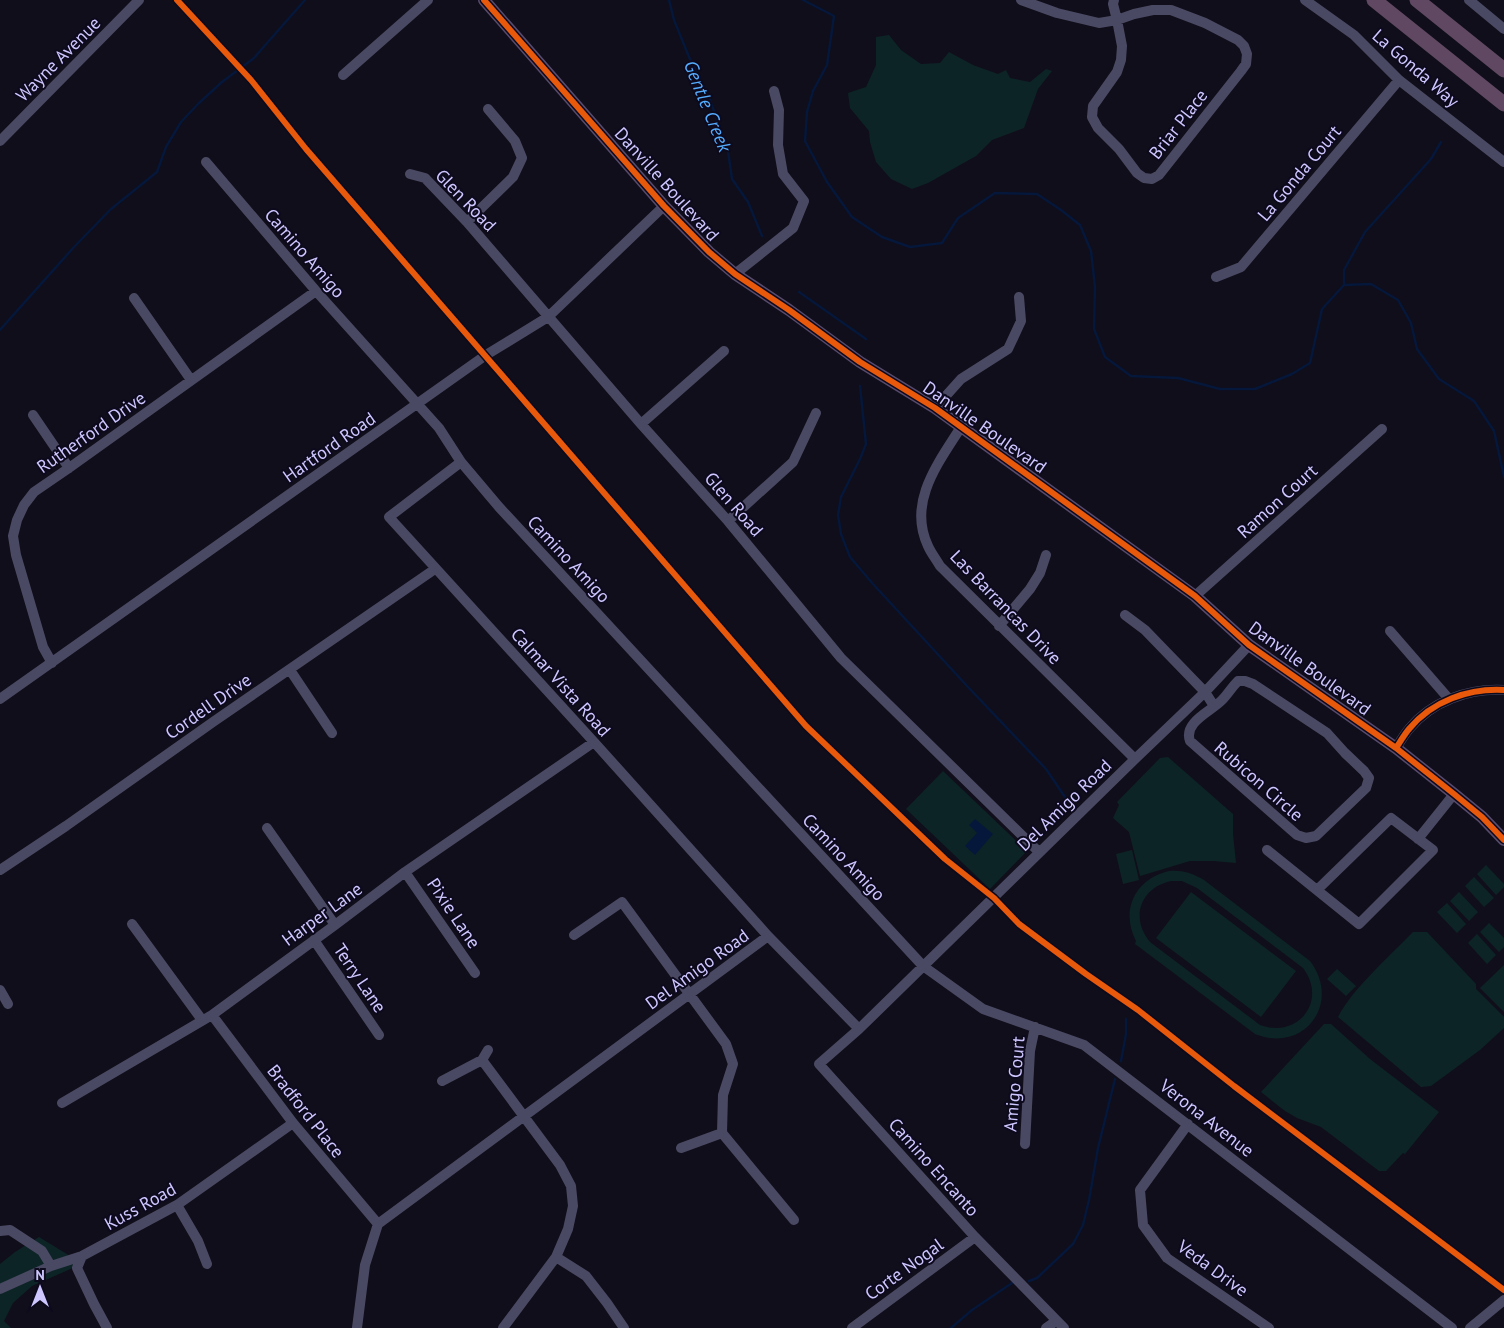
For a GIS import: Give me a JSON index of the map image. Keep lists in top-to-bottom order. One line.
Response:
{"streets":{"main road":["Danville Boulevard"],"street":["Wayne Avenue","La Gonda Way","Briar Place","La Gonda Court","Glen Road","Camino Amigo","Rutherford Drive","Hartford Road","Ramon Court","Las Barrancas Drive","Calmar Vista Road","Cordell Drive","Rubicon Circle","Del Amigo Road","Pixie Lane","Harper Lane","Terry Lane","Amigo Court","Bradford Place","Verona Avenue","Camino Encanto","Kuss Road","Veda Drive","Corte Nogal"]},"crossings":[["La Gonda Way","La Gonda Court"],["Danville Boulevard","Hartford Road"],["Danville Boulevard","Ramon Court"],["Danville Boulevard","Las Barrancas Drive"],["Danville Boulevard","Del Amigo Road"],["Glen Road","Hartford Road"],["Glen Road","Del Amigo Road"],["Camino Amigo","Rutherford Drive"],["Camino Amigo","Hartford Road"],["Camino Amigo","Calmar Vista Road"],["Camino Amigo","Del Amigo Road"],["Camino Amigo","Verona Avenue"],["Rutherford Drive","Hartford Road"],["Las Barrancas Drive","Del Amigo Road"],["Calmar Vista Road","Cordell Drive"],["Calmar Vista Road","Del Amigo Road"],["Calmar Vista Road","Harper Lane"],["Del Amigo Road","Bradford Place"],["Del Amigo Road","Verona Avenue"],["Del Amigo Road","Camino Encanto"],["Pixie Lane","Harper Lane"],["Harper Lane","Terry Lane"],["Harper Lane","Bradford Place"],["Amigo Court","Verona Avenue"],["Bradford Place","Kuss Road"],["Verona Avenue","Veda Drive"],["Camino Encanto","Corte Nogal"]],"water":["Gentle Creek"],"north":"top"}
